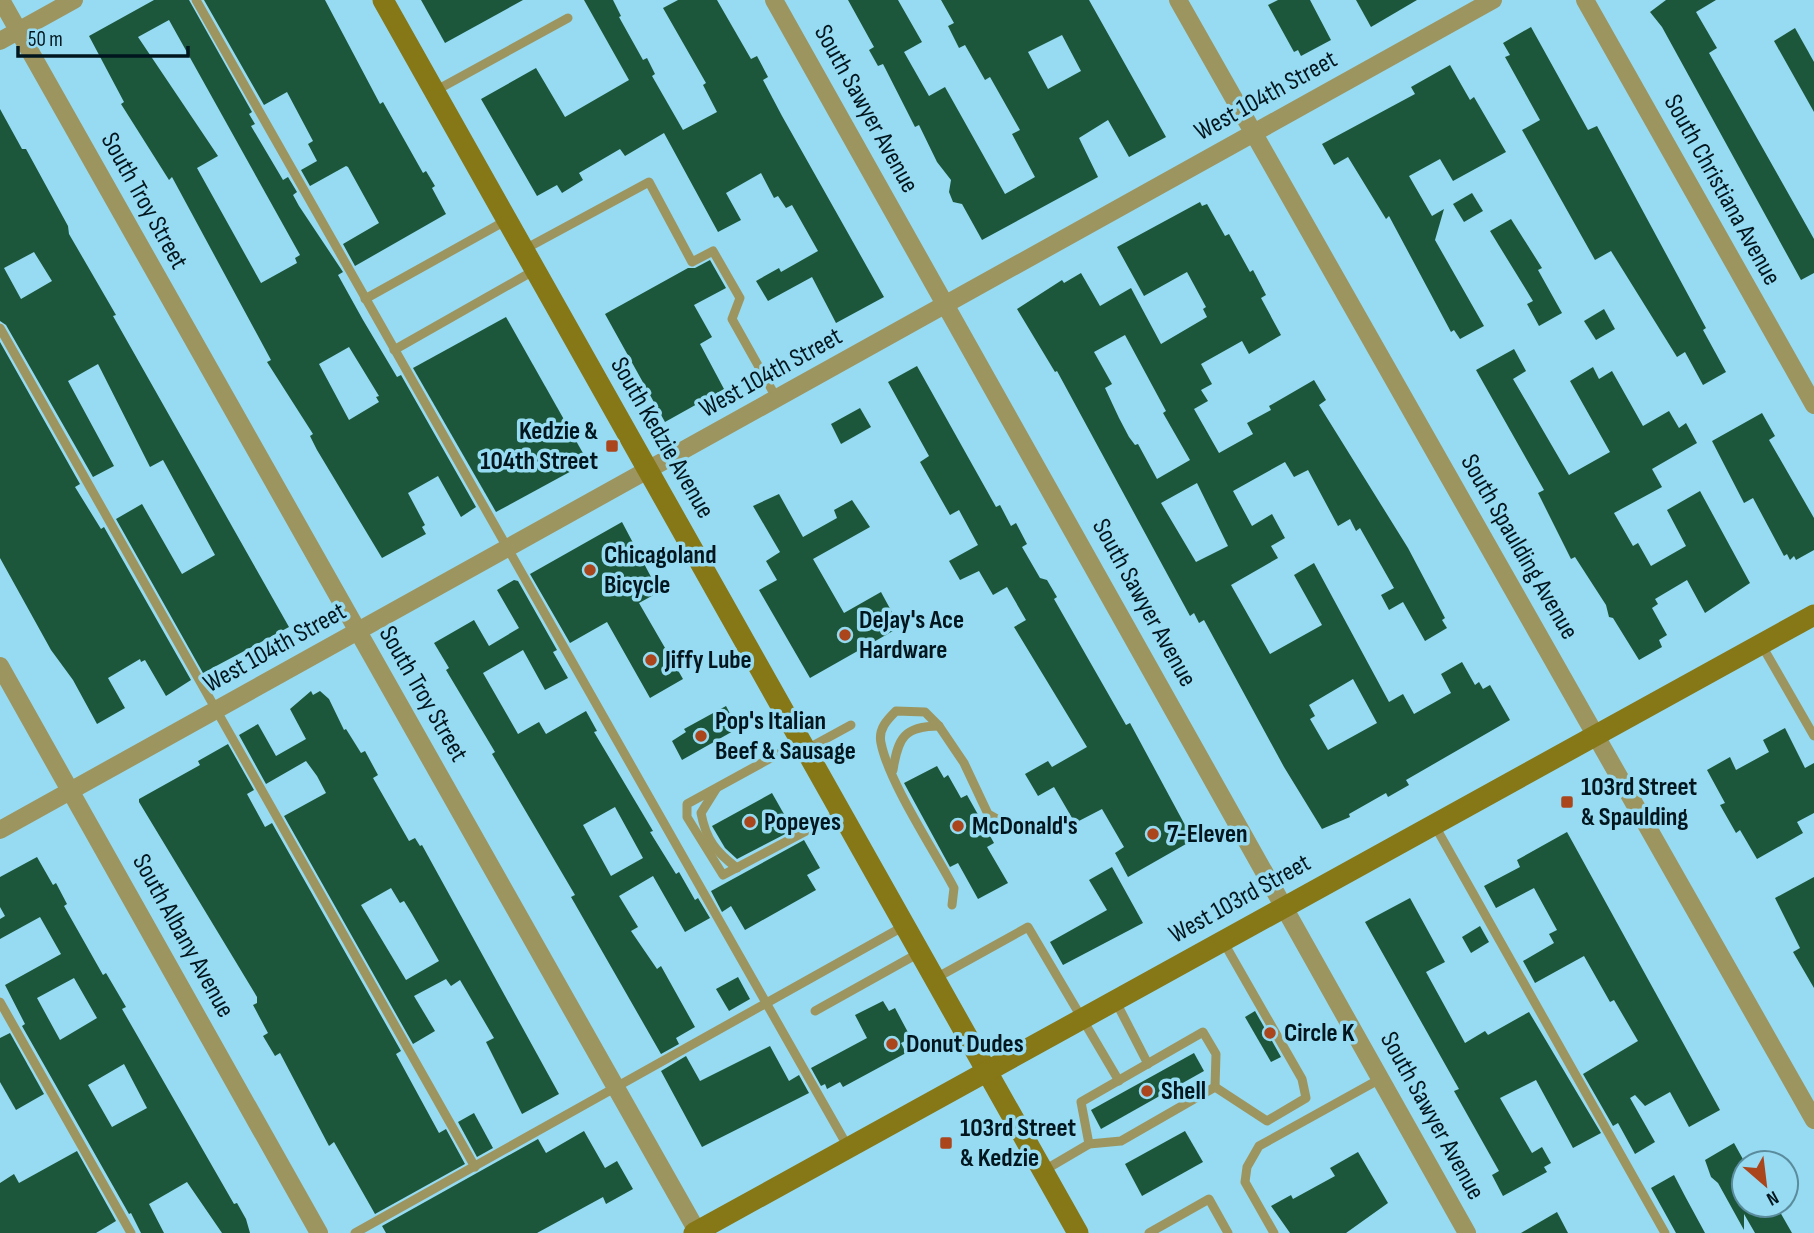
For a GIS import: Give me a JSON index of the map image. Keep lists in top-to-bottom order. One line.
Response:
{"streets":{"main road":["South Kedzie Avenue","West 103rd Street"],"street":["West 104th Street","South Sawyer Avenue","South Christiana Avenue","South Troy Street","South Spaulding Avenue","South Albany Avenue"]},"crossings":[["West 104th Street","South Sawyer Avenue"],["West 104th Street","South Troy Street"],["West 104th Street","South Kedzie Avenue"],["West 104th Street","South Spaulding Avenue"],["West 104th Street","South Albany Avenue"],["South Sawyer Avenue","West 103rd Street"],["South Troy Street","West 103rd Street"],["South Kedzie Avenue","West 103rd Street"],["South Spaulding Avenue","West 103rd Street"]],"places":{"transit":["Kedzie & 104th Street","103rd Street & Spaulding","103rd Street & Kedzie"],"other":["Chicagoland Bicycle","DeJay's Ace Hardware","Jiffy Lube","Pop's Italian Beef & Sausage","Popeyes","McDonald's","7-Eleven","Circle K","Donut Dudes","Shell"]},"scale_bar":"50 m","north":"bottom right"}
